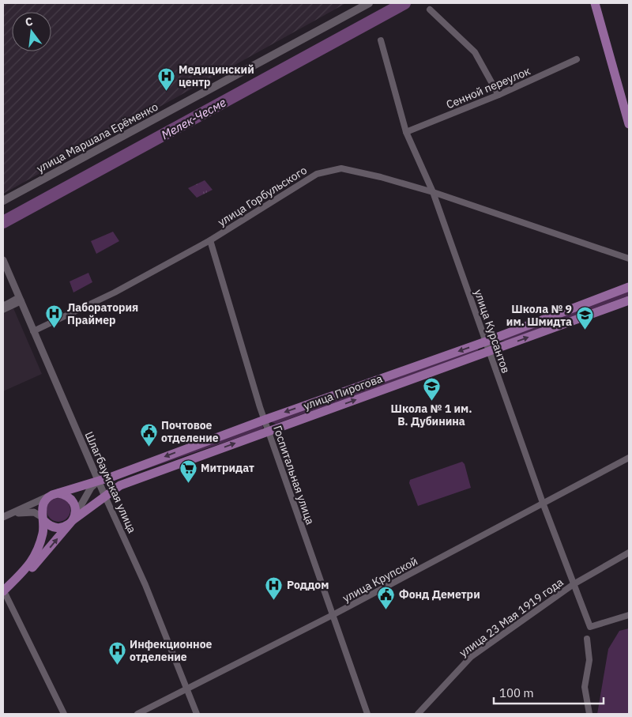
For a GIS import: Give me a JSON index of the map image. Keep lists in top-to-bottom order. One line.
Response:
{"streets":{"main road":["улица Маршала Ерёменко","улица Пирогова"],"street":["Сенной переулок","улица Горбульского","улица Курсантов","Госпитальная улица","Шлагбаумская улица","улица Крупской","улица 23 Мая 1919 года"]},"crossings":[["Сенной переулок","улица Курсантов"],["улица Горбульского","улица Курсантов"],["улица Горбульского","Госпитальная улица"],["улица Горбульского","Шлагбаумская улица"],["улица Курсантов","улица Пирогова"],["улица Курсантов","улица Крупской"],["улица Курсантов","улица 23 Мая 1919 года"],["улица Пирогова","Госпитальная улица"],["улица Пирогова","Шлагбаумская улица"],["Госпитальная улица","улица Крупской"],["Шлагбаумская улица","улица Крупской"]],"water":["Мелек-Чесме"],"places":{"hospital":["Медицинский центр","Лаборатория Праймер","Роддом","Инфекционное отделение"],"school or university":["Школа № 9 им. Шмидта","Школа № 1 им. В. Дубинина"],"public building":["Почтовое отделение","Фонд Деметри"],"supermarket":["Митридат"]},"scale_bar":"100 m","north":"top"}
